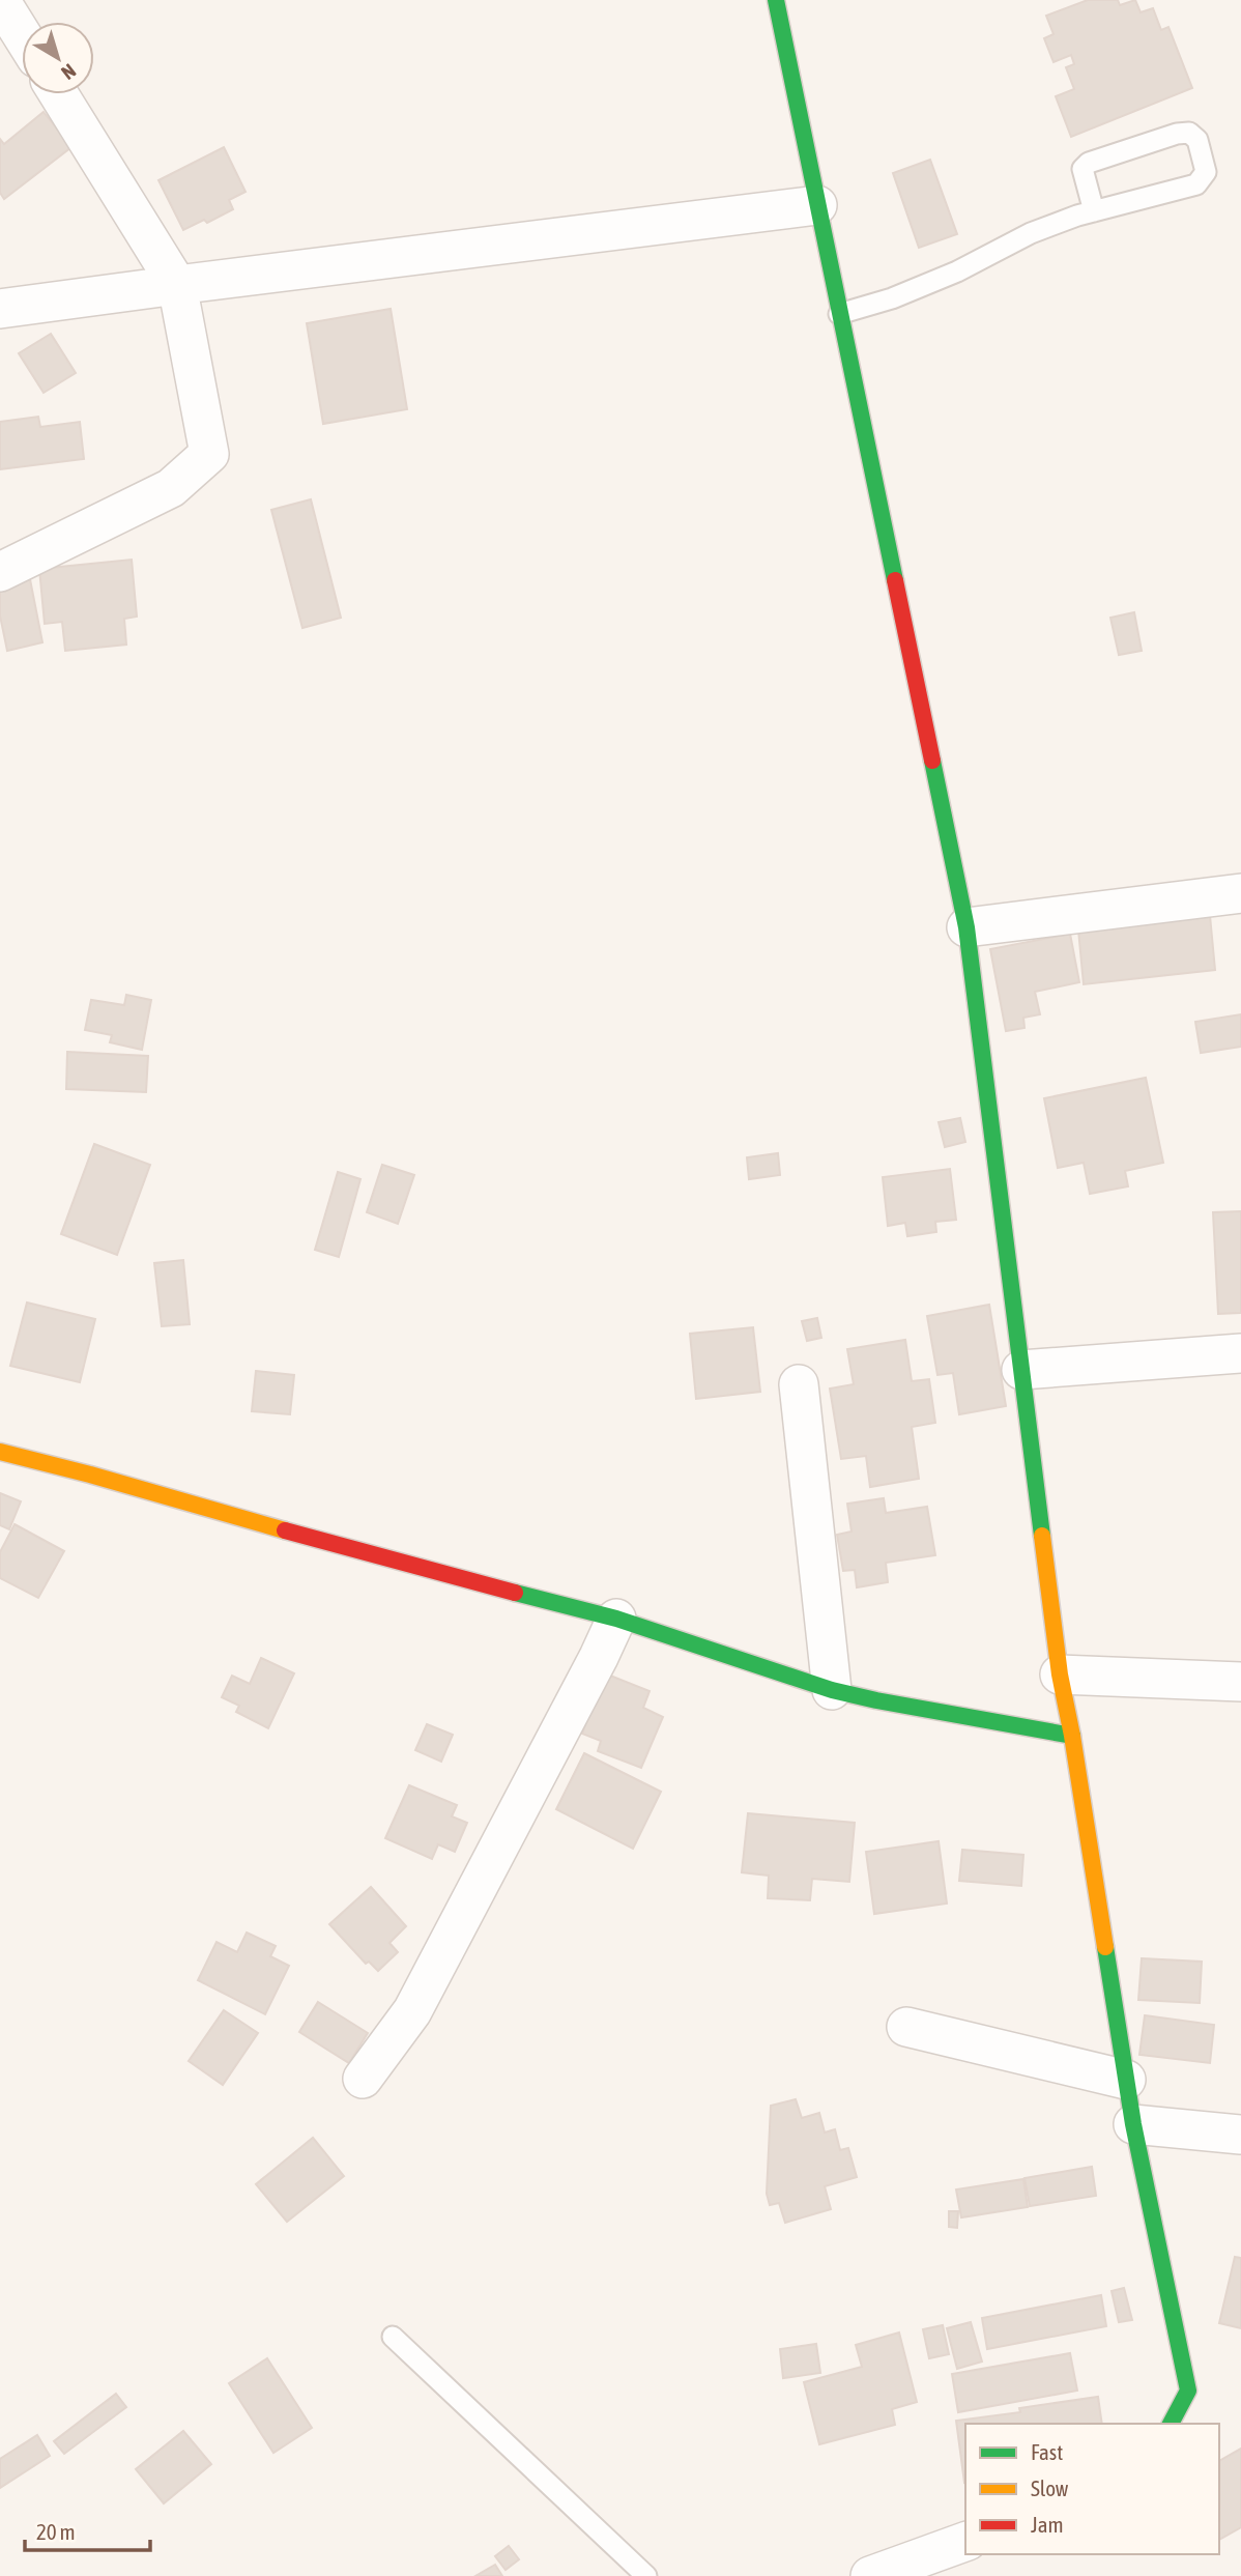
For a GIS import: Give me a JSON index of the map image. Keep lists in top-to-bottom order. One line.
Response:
{"legend":["Fast","Slow","Jam"],"scale_bar":"20 m","north":"bottom right"}
